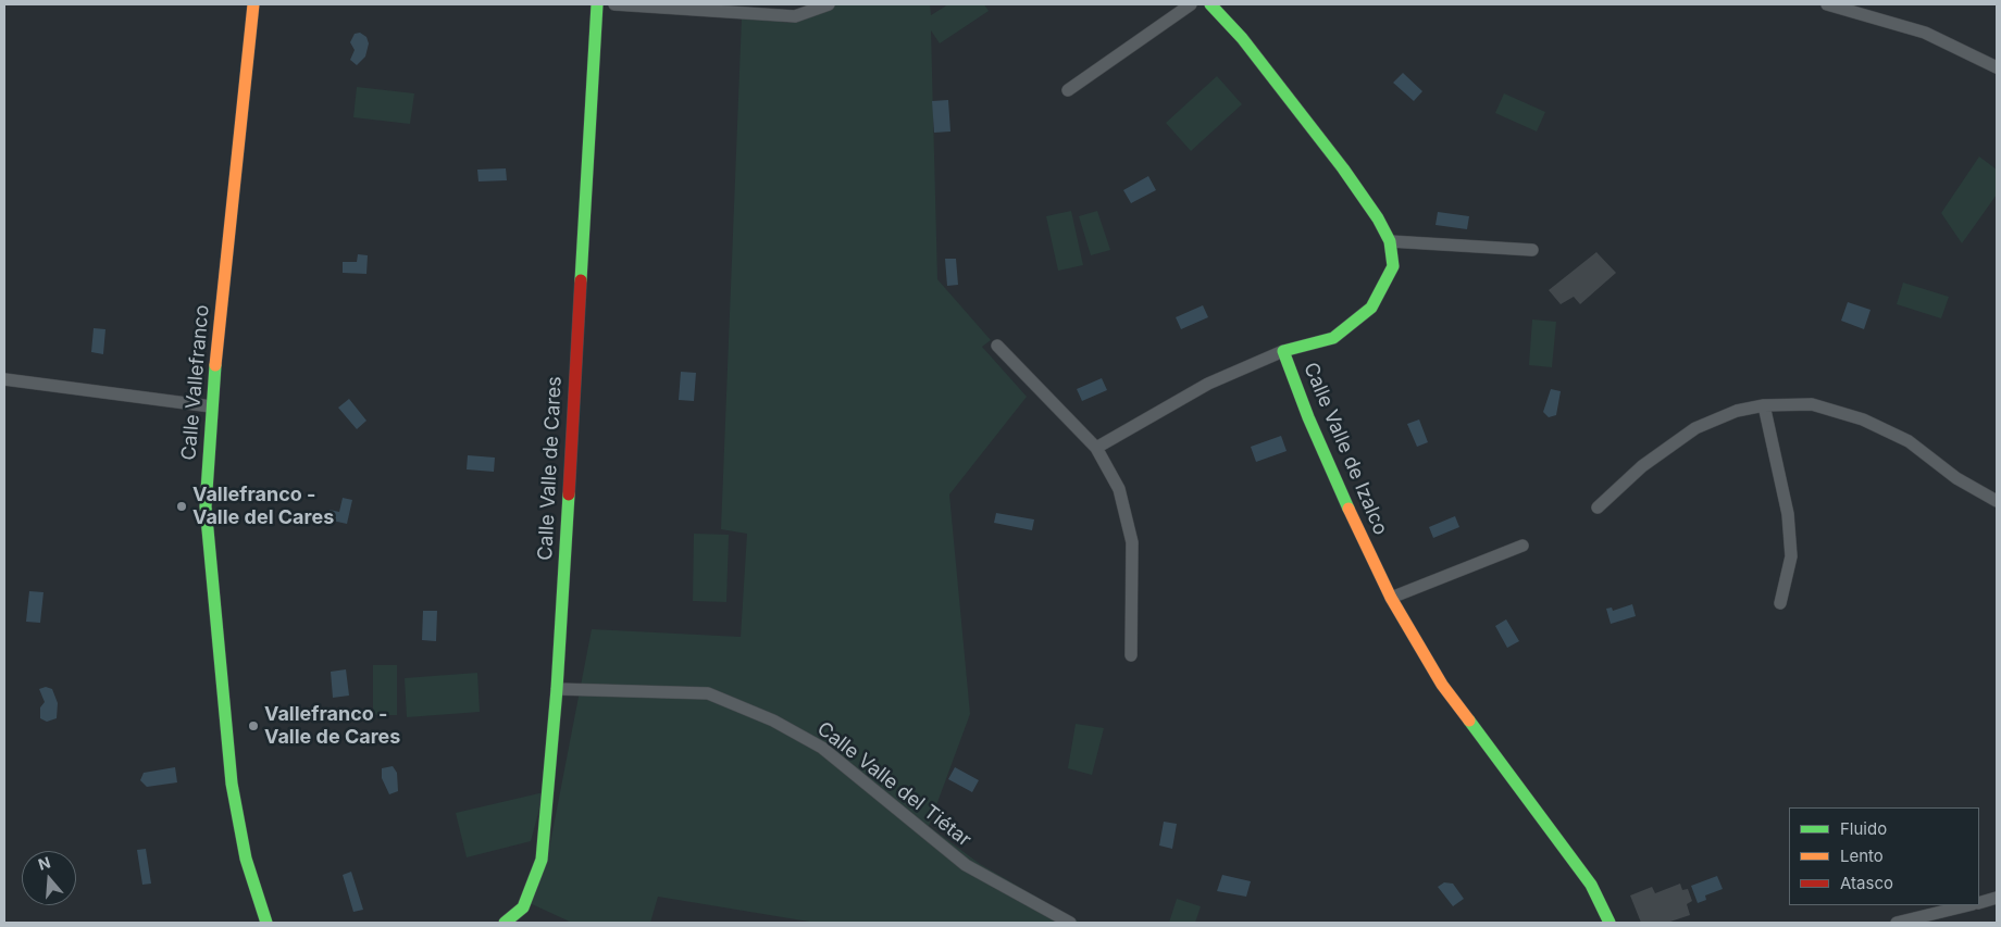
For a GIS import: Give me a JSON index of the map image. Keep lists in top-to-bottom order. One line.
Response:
{"streets":{"street":["Calle Vallefranco","Calle Valle de Izalco","Calle Valle de Cares","Calle Valle del Tiétar"]},"crossings":[["Calle Valle de Cares","Calle Valle del Tiétar"]],"places":["Vallefranco - Valle del Cares","Vallefranco - Valle de Cares"],"legend":["Fluido","Lento","Atasco"],"north":"top"}
